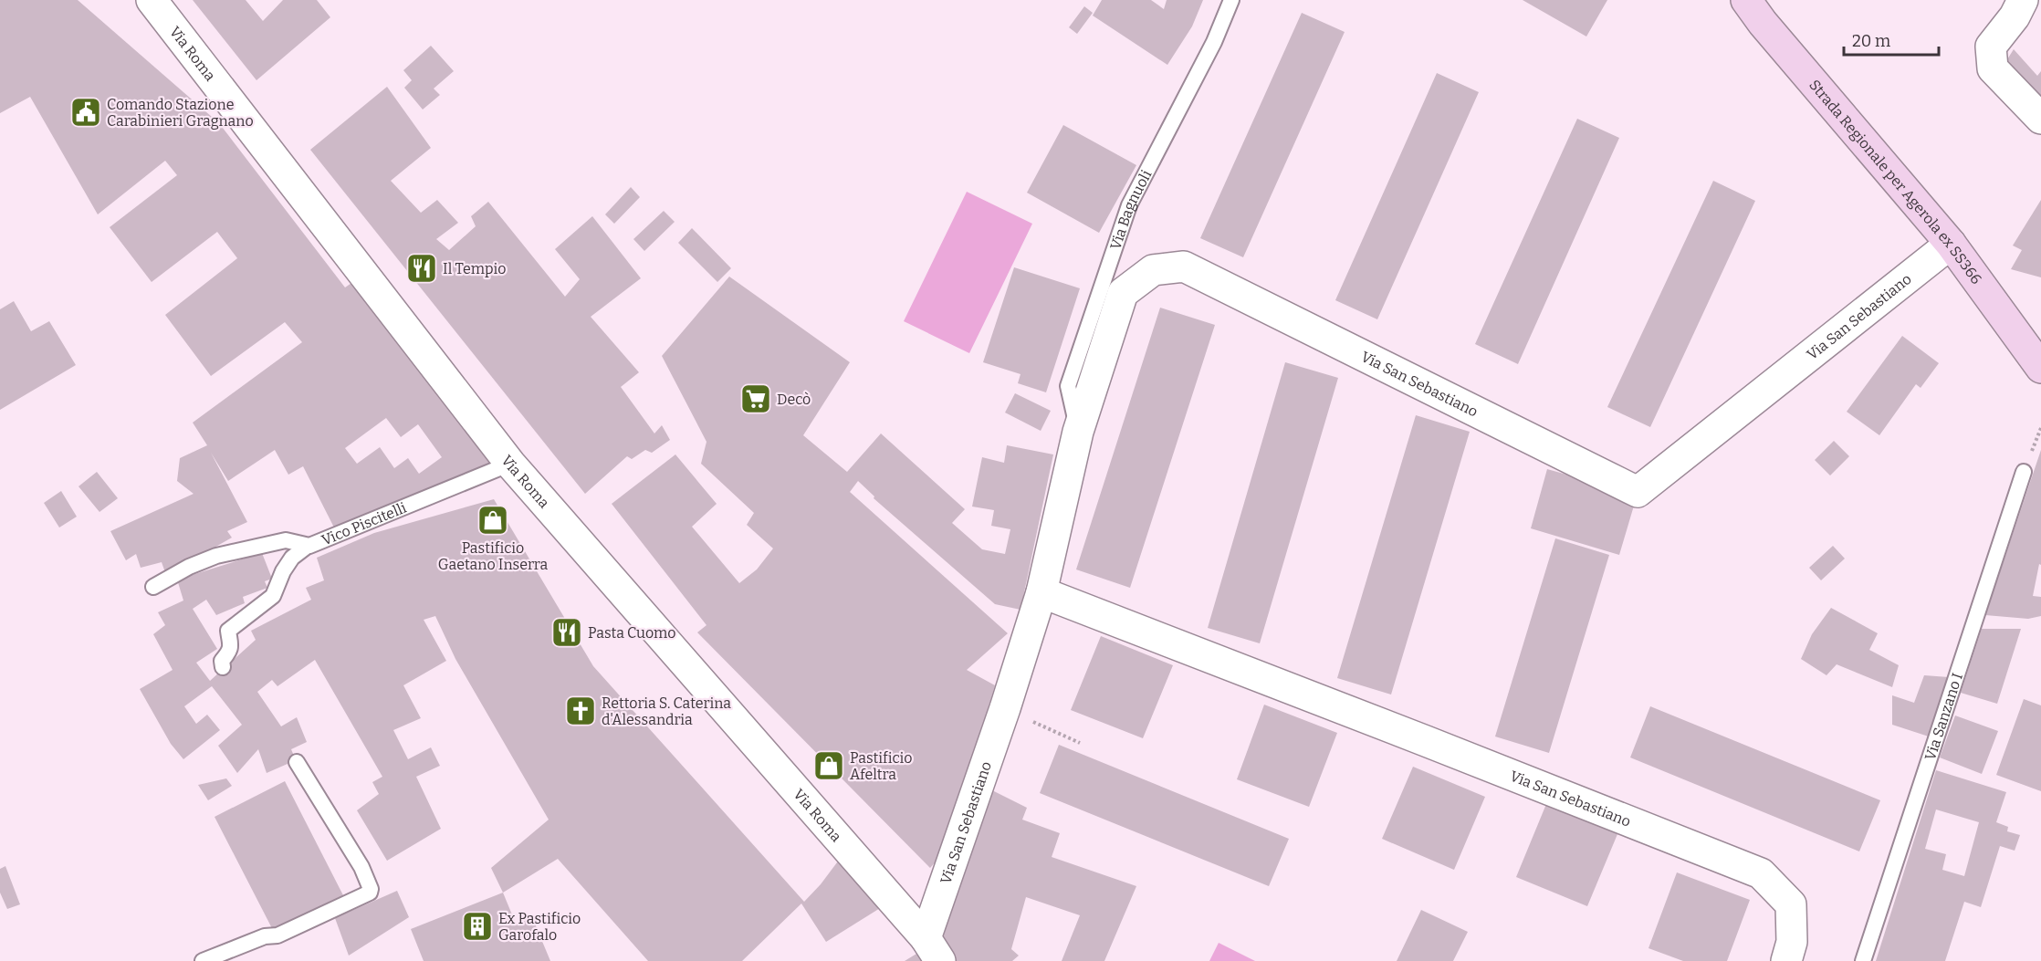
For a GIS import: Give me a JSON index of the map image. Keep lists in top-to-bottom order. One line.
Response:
{"streets":{"main road":["Strada Regionale per Agerola ex SS366"],"street":["Via Roma","Via San Sebastiano"],"lane":["Via Bagnuoli","Vico Piscitelli","Via Sanzano I"]},"crossings":[["Via Roma","Via San Sebastiano"],["Via Roma","Vico Piscitelli"],["Strada Regionale per Agerola ex SS366","Via San Sebastiano"],["Via Bagnuoli","Via San Sebastiano"]],"places":{"public building":["Comando Stazione Carabinieri Gragnano"],"restaurant":["Il Tempio","Pasta Cuomo"],"supermarket":["Decò"],"shop":["Pastificio Gaetano Inserra","Pastificio Afeltra"],"church":["Rettoria S. Caterina d'Alessandria"],"building":["Ex Pastificio Garofalo"]},"scale_bar":"20 m"}
